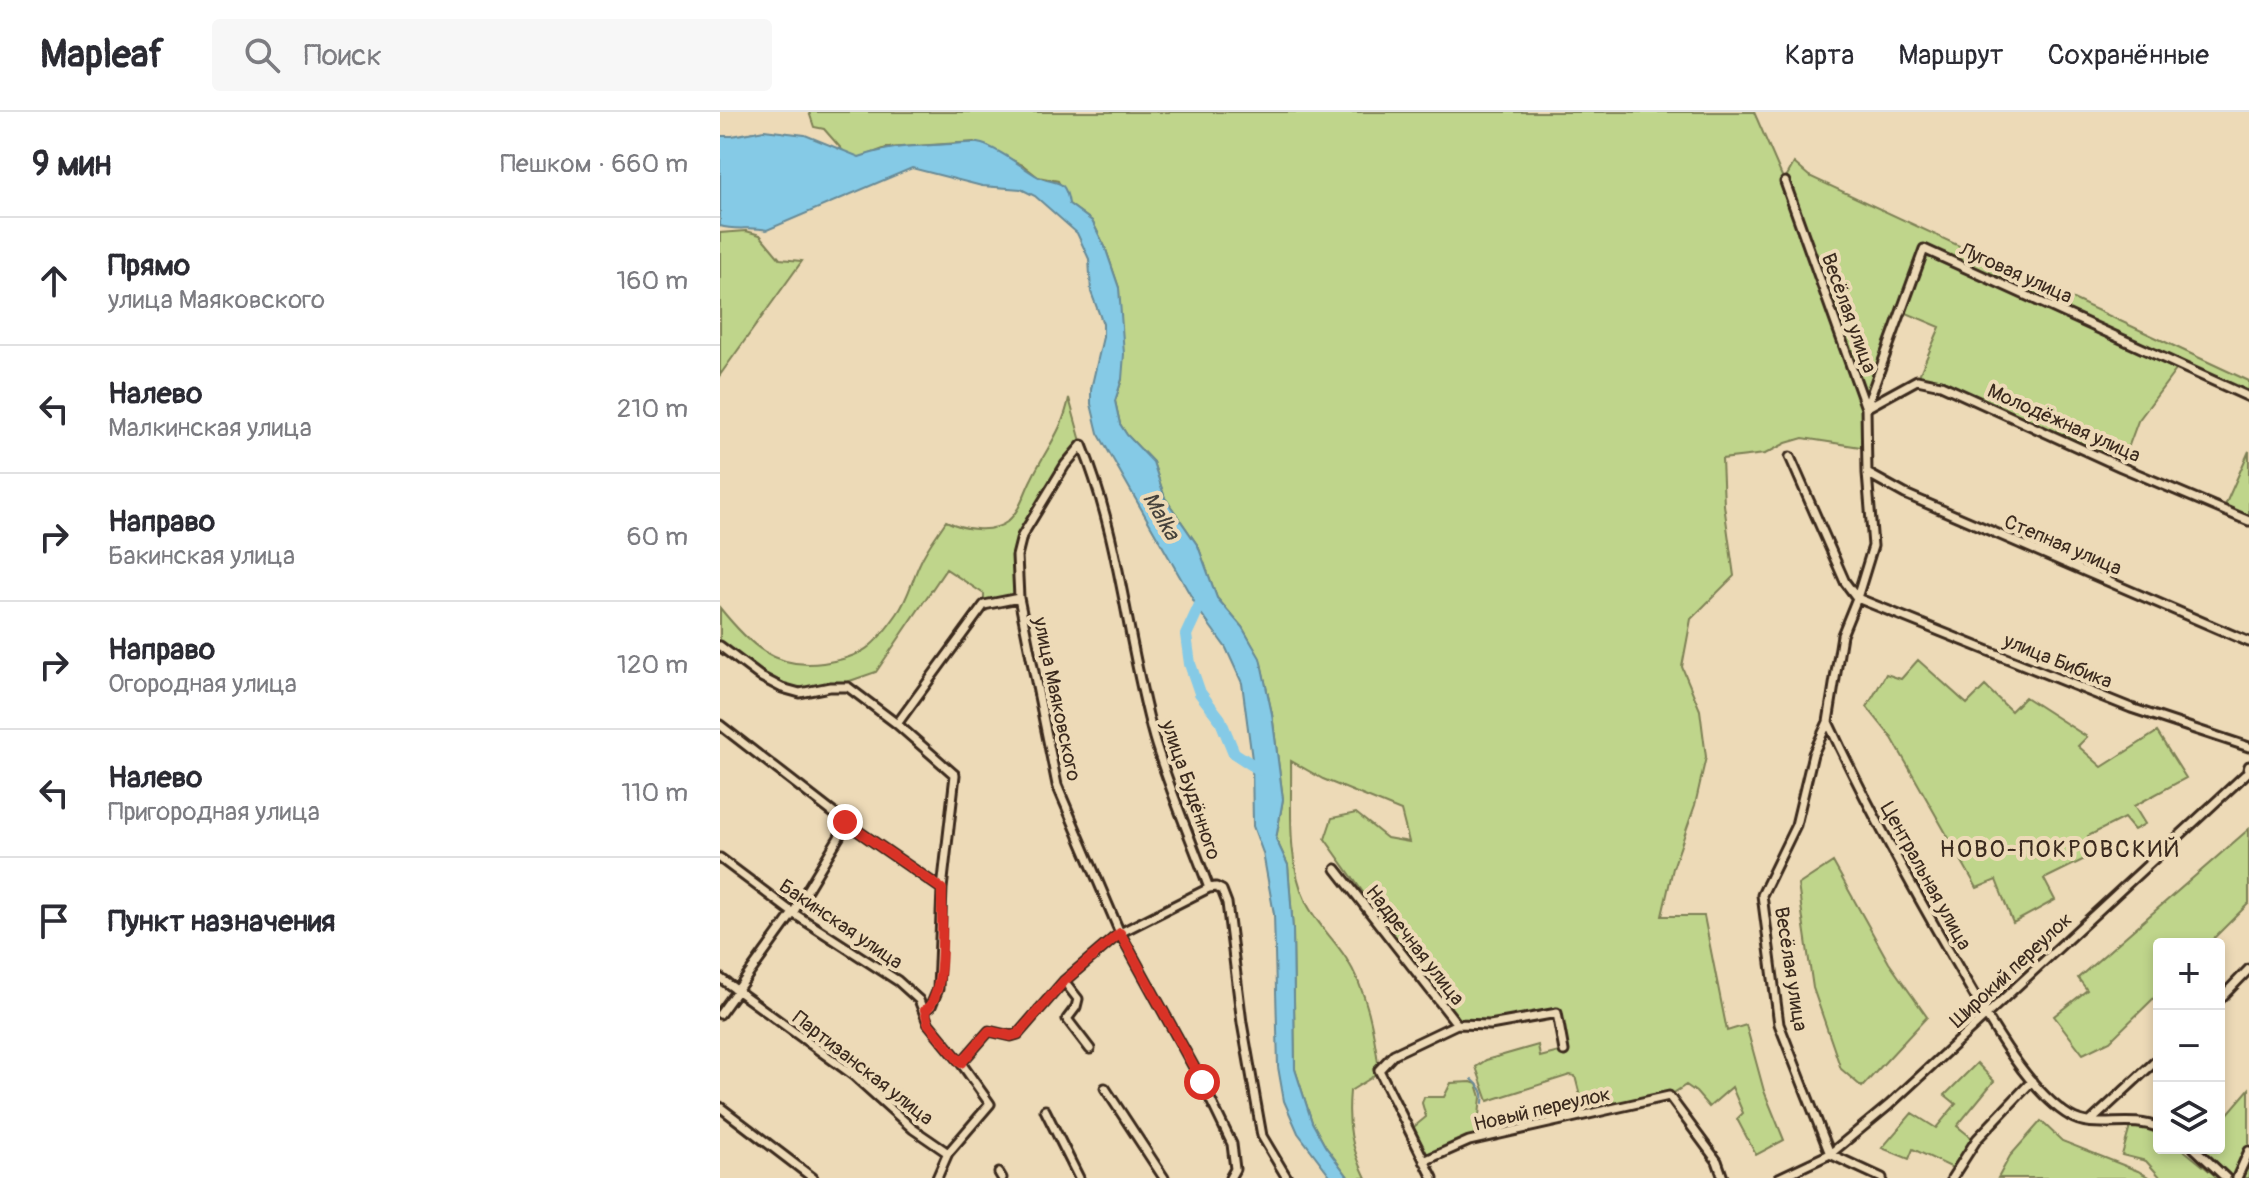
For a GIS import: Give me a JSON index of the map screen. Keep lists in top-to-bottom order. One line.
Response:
{"streets":{"street":["Луговая улица","Весёлая улица","Молодёжная улица","Степная улица","улица Бибика","улица Маяковского","улица Будённого","Центральная улица","Бакинская улица","Надречная улица","Широкий переулок","Партизанская улица","Новый переулок"]},"crossings":[["Луговая улица","Весёлая улица"],["Луговая улица","Молодёжная улица"],["Весёлая улица","Молодёжная улица"],["Весёлая улица","Степная улица"],["Весёлая улица","улица Бибика"],["Весёлая улица","Центральная улица"],["Весёлая улица","Широкий переулок"],["улица Маяковского","улица Будённого"],["Центральная улица","Широкий переулок"],["Бакинская улица","Партизанская улица"],["Надречная улица","Новый переулок"]],"districts":["НОВО-ПОКРОВСКИЙ"],"water":["Malka"],"page":{"header":"Mapleaf","search":"Поиск","nav":["Карта","Маршрут","Сохранённые"],"heading":["9 мин","Пешком · 660 m"],"list":[["Прямо","улица Маяковского","160 m"],["Налево","Малкинская улица","210 m"],["Направо","Бакинская улица","60 m"],["Направо","Огородная улица","120 m"],["Налево","Пригородная улица","110 m"],"Пункт назначения"],"map_buttons":["+","−"]}}
